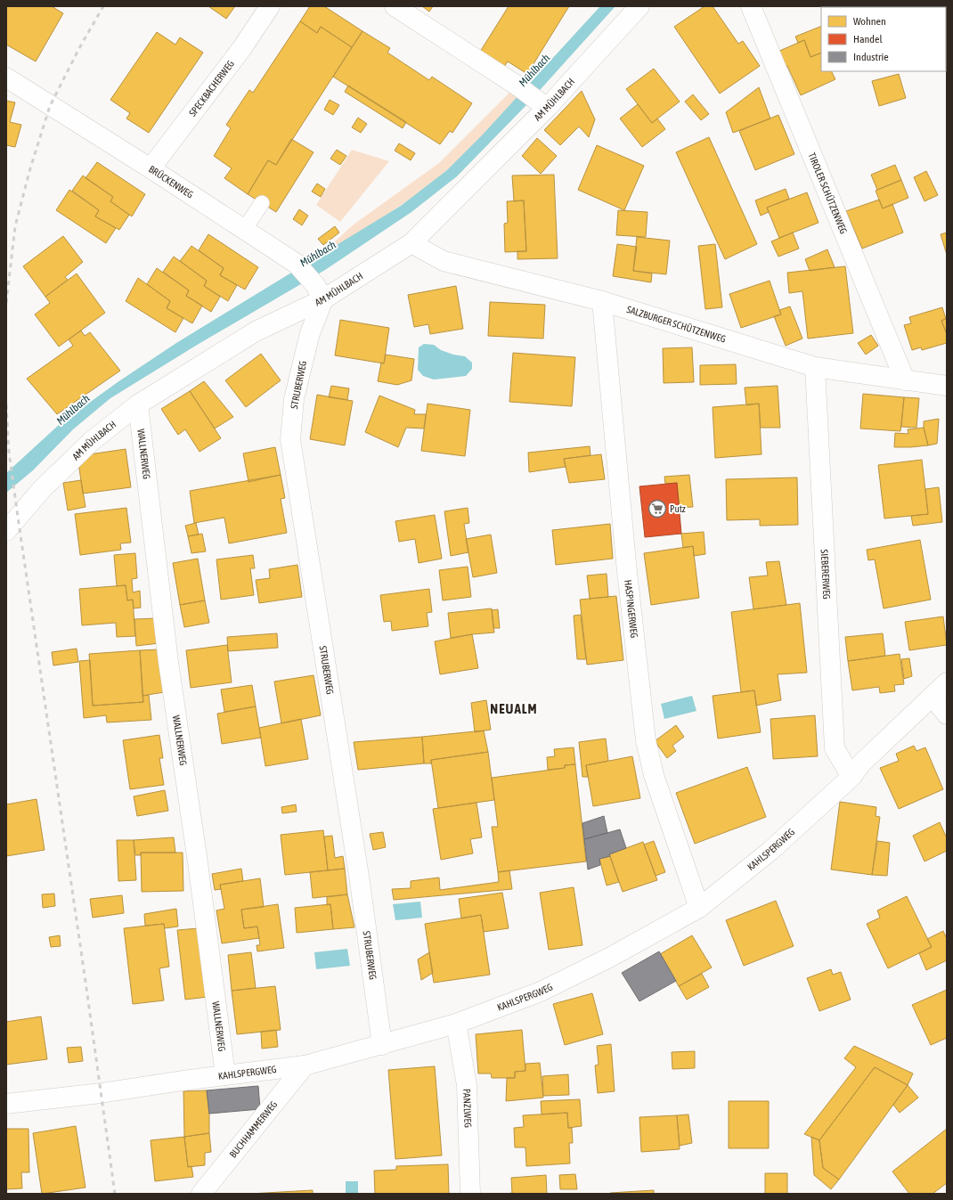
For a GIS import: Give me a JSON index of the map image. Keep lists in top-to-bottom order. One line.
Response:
{"streets":{"street":["SPECKBACHERWEG","AM MÜHLBACH","BRÜCKENWEG","TIROLER SCHÜTZENWEG","SALZBURGER SCHÜTZENWEG","STRUBERWEG","WALLNERWEG","SIEBERERWEG","HASPINGERWEG","KAHLSPERGWEG","PANZLWEG","BUCHHAMMERWEG"]},"crossings":[["SPECKBACHERWEG","BRÜCKENWEG"],["AM MÜHLBACH","BRÜCKENWEG"],["AM MÜHLBACH","SALZBURGER SCHÜTZENWEG"],["AM MÜHLBACH","STRUBERWEG"],["AM MÜHLBACH","WALLNERWEG"],["BRÜCKENWEG","STRUBERWEG"],["TIROLER SCHÜTZENWEG","SALZBURGER SCHÜTZENWEG"],["SALZBURGER SCHÜTZENWEG","SIEBERERWEG"],["SALZBURGER SCHÜTZENWEG","HASPINGERWEG"],["STRUBERWEG","KAHLSPERGWEG"],["WALLNERWEG","KAHLSPERGWEG"],["SIEBERERWEG","KAHLSPERGWEG"],["HASPINGERWEG","KAHLSPERGWEG"],["KAHLSPERGWEG","PANZLWEG"],["KAHLSPERGWEG","BUCHHAMMERWEG"]],"districts":["NEUALM"],"water":["Mühlbach"],"places":{"supermarket":["Putz"]},"legend":["Wohnen","Handel","Industrie"]}
